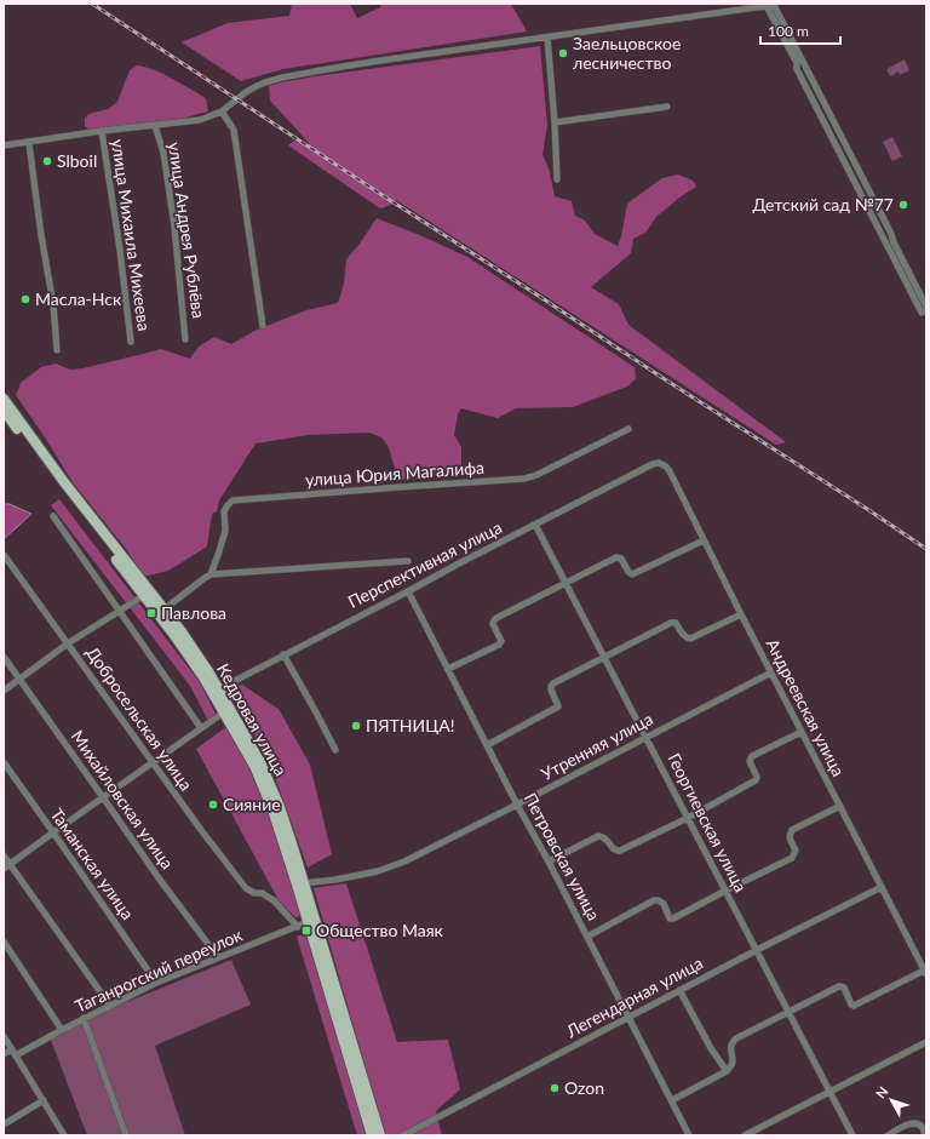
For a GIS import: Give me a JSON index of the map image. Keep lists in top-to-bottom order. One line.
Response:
{"streets":{"main road":["Кедровая улица"],"street":["улица Андрея Рублёва","улица Михаила Михеева","улица Юрия Магалифа","Перспективная улица","Андреевская улица","Добросельская улица","Утренняя улица","Михайловская улица","Георгиевская улица","Петровская улица","Таманская улица","Таганрогский переулок","Легендарная улица"]},"crossings":[["Перспективная улица","Андреевская улица"],["Перспективная улица","Кедровая улица"],["Перспективная улица","Георгиевская улица"],["Перспективная улица","Петровская улица"],["Андреевская улица","Утренняя улица"],["Андреевская улица","Легендарная улица"],["Добросельская улица","Таганрогский переулок"],["Кедровая улица","Утренняя улица"],["Кедровая улица","Таганрогский переулок"],["Утренняя улица","Георгиевская улица"],["Утренняя улица","Петровская улица"],["Михайловская улица","Таганрогский переулок"],["Георгиевская улица","Легендарная улица"],["Петровская улица","Легендарная улица"],["Таманская улица","Таганрогский переулок"]],"places":{"other":["Заельцовское лесничество","Slboil","Детский сад №77","Масла-Нск","ПЯТНИЦА!","Сияние","Ozon"],"transit":["Павлова","Общество Маяк"]},"scale_bar":"100 m","north":"top left"}
